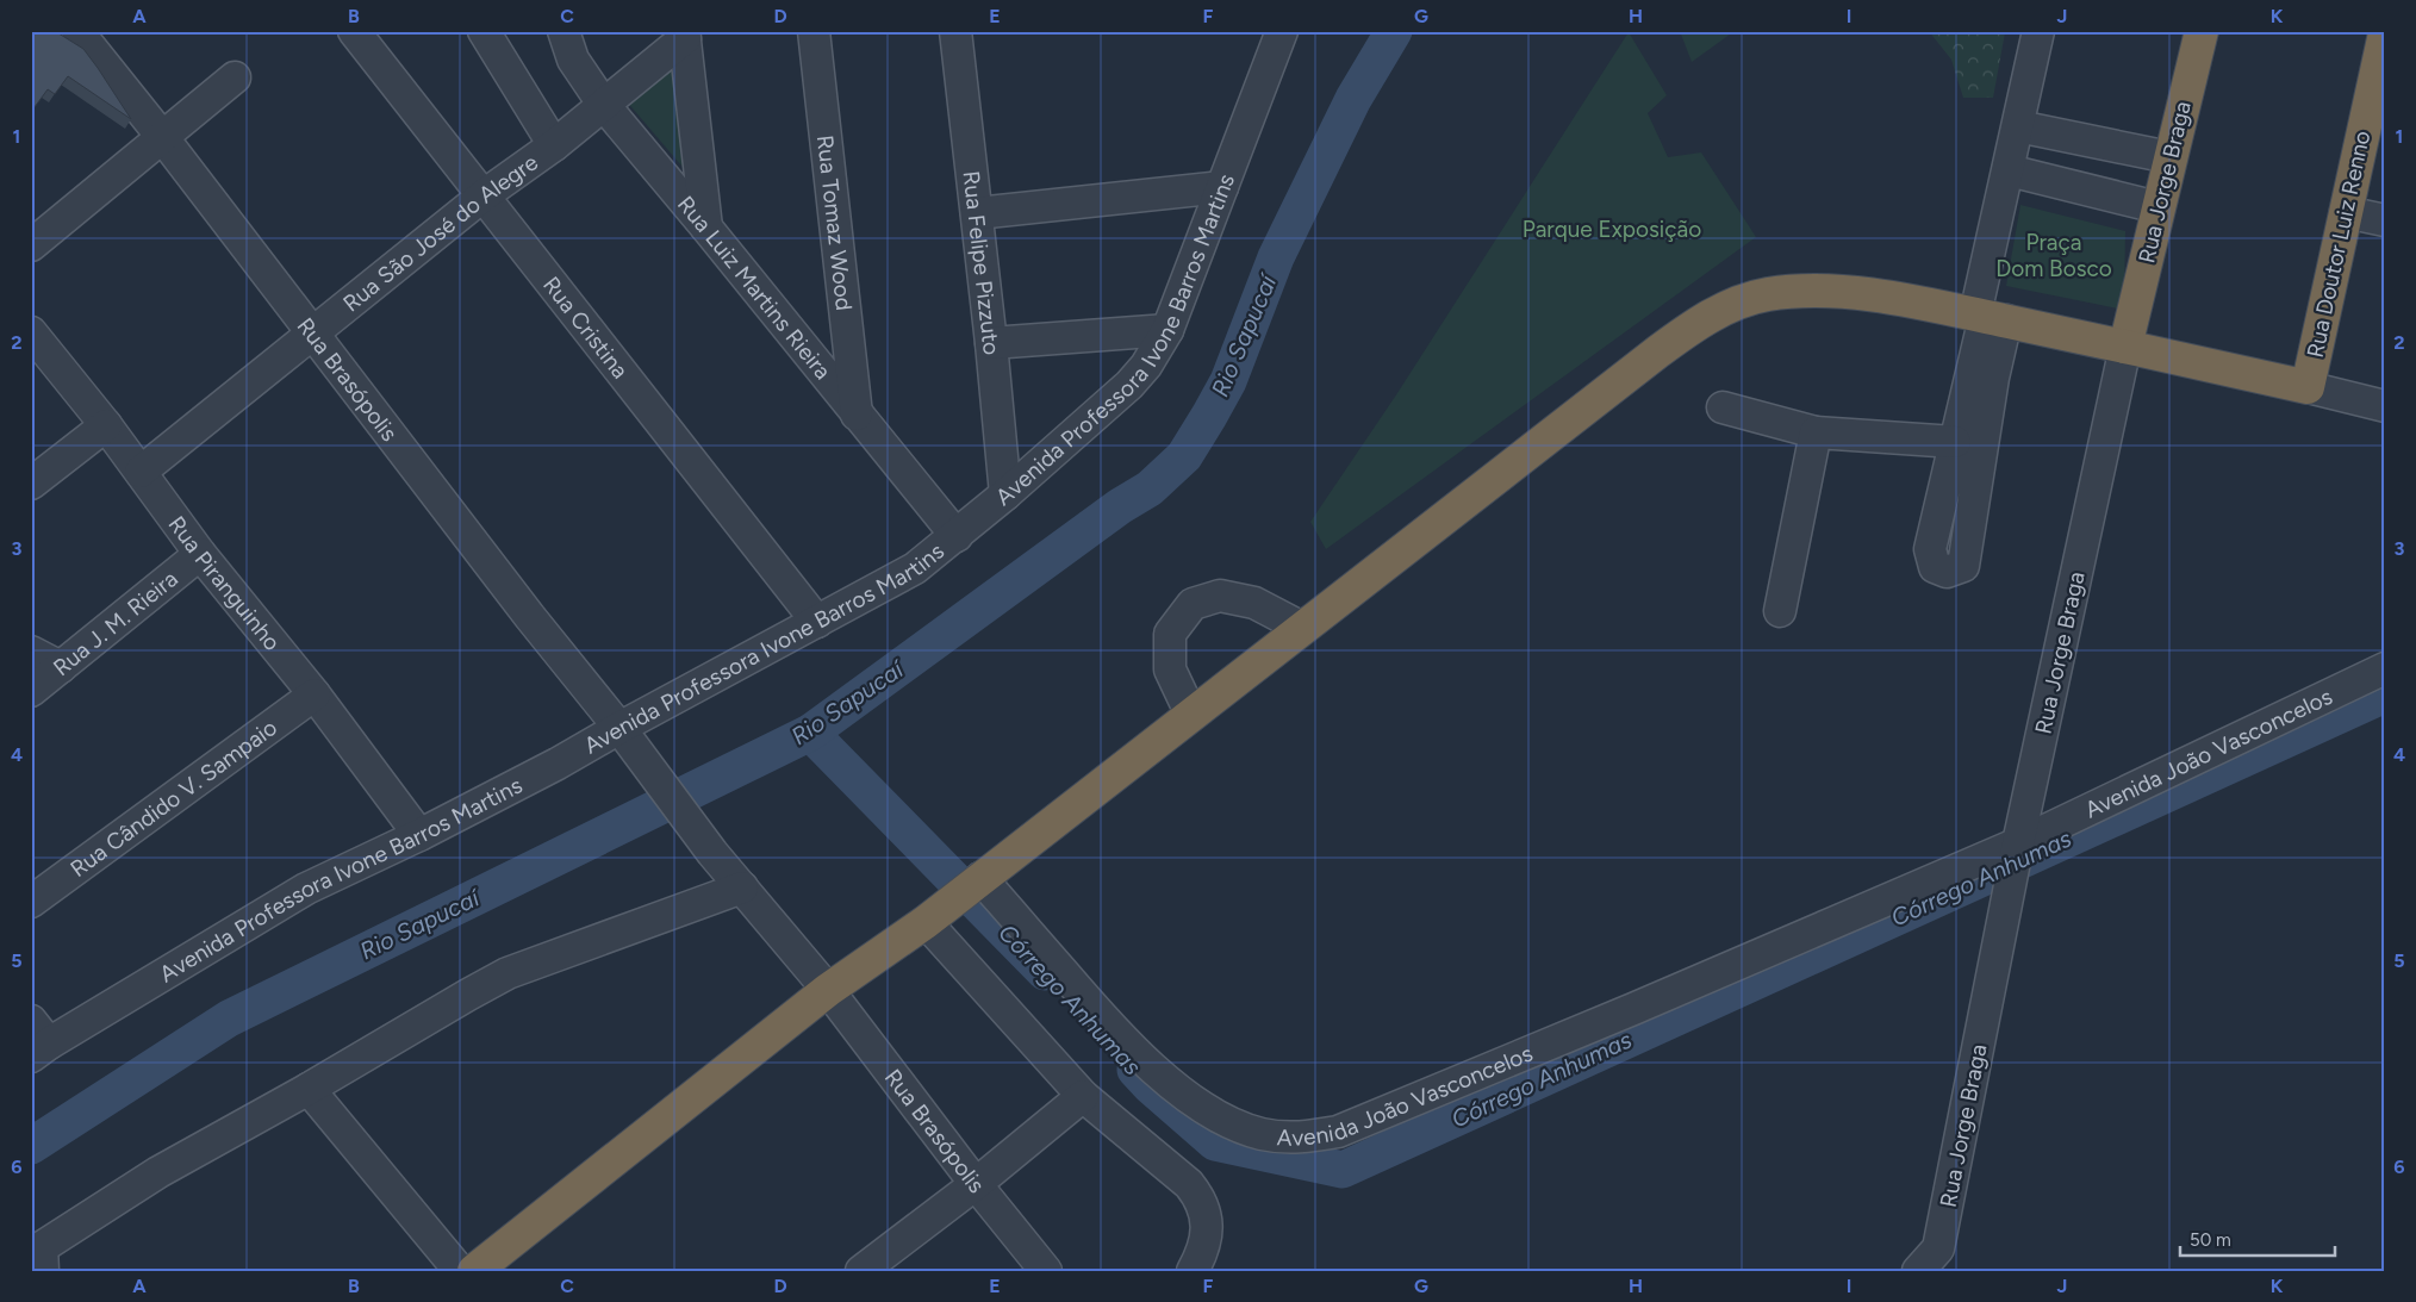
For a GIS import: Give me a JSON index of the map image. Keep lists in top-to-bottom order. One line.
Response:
{"streets":{"highway":["Rua Jorge Braga","Rua Doutor Luiz Renno"],"street":["Rua Tomaz Wood","Rua São José do Alegre","Rua Felipe Pizzuto","Rua Luiz Martins Rieira","Rua Cristina","Avenida Professora Ivone Barros Martins","Rua Brasópolis","Rua Piranguinho","Rua J. M. Rieira","Avenida João Vasconcelos","Rua Cândido V. Sampaio"]},"crossings":[["Rua Jorge Braga","Avenida João Vasconcelos"],["Rua Tomaz Wood","Rua Luiz Martins Rieira"],["Rua São José do Alegre","Rua Luiz Martins Rieira"],["Rua São José do Alegre","Rua Cristina"],["Rua São José do Alegre","Rua Brasópolis"],["Rua São José do Alegre","Rua Piranguinho"],["Rua Felipe Pizzuto","Avenida Professora Ivone Barros Martins"],["Rua Luiz Martins Rieira","Avenida Professora Ivone Barros Martins"],["Rua Cristina","Avenida Professora Ivone Barros Martins"],["Avenida Professora Ivone Barros Martins","Rua Brasópolis"],["Avenida Professora Ivone Barros Martins","Rua Piranguinho"],["Rua Piranguinho","Rua J. M. Rieira"],["Rua Piranguinho","Rua Cândido V. Sampaio"]],"water":["Rio Sapucaí","Córrego Anhumas"],"parks":["Parque Exposição","Praça Dom Bosco"],"scale_bar":"50 m","grid":{"columns":["A","B","C","D","E","F","G","H","I","J","K"],"rows":["1","2","3","4","5","6"]}}
